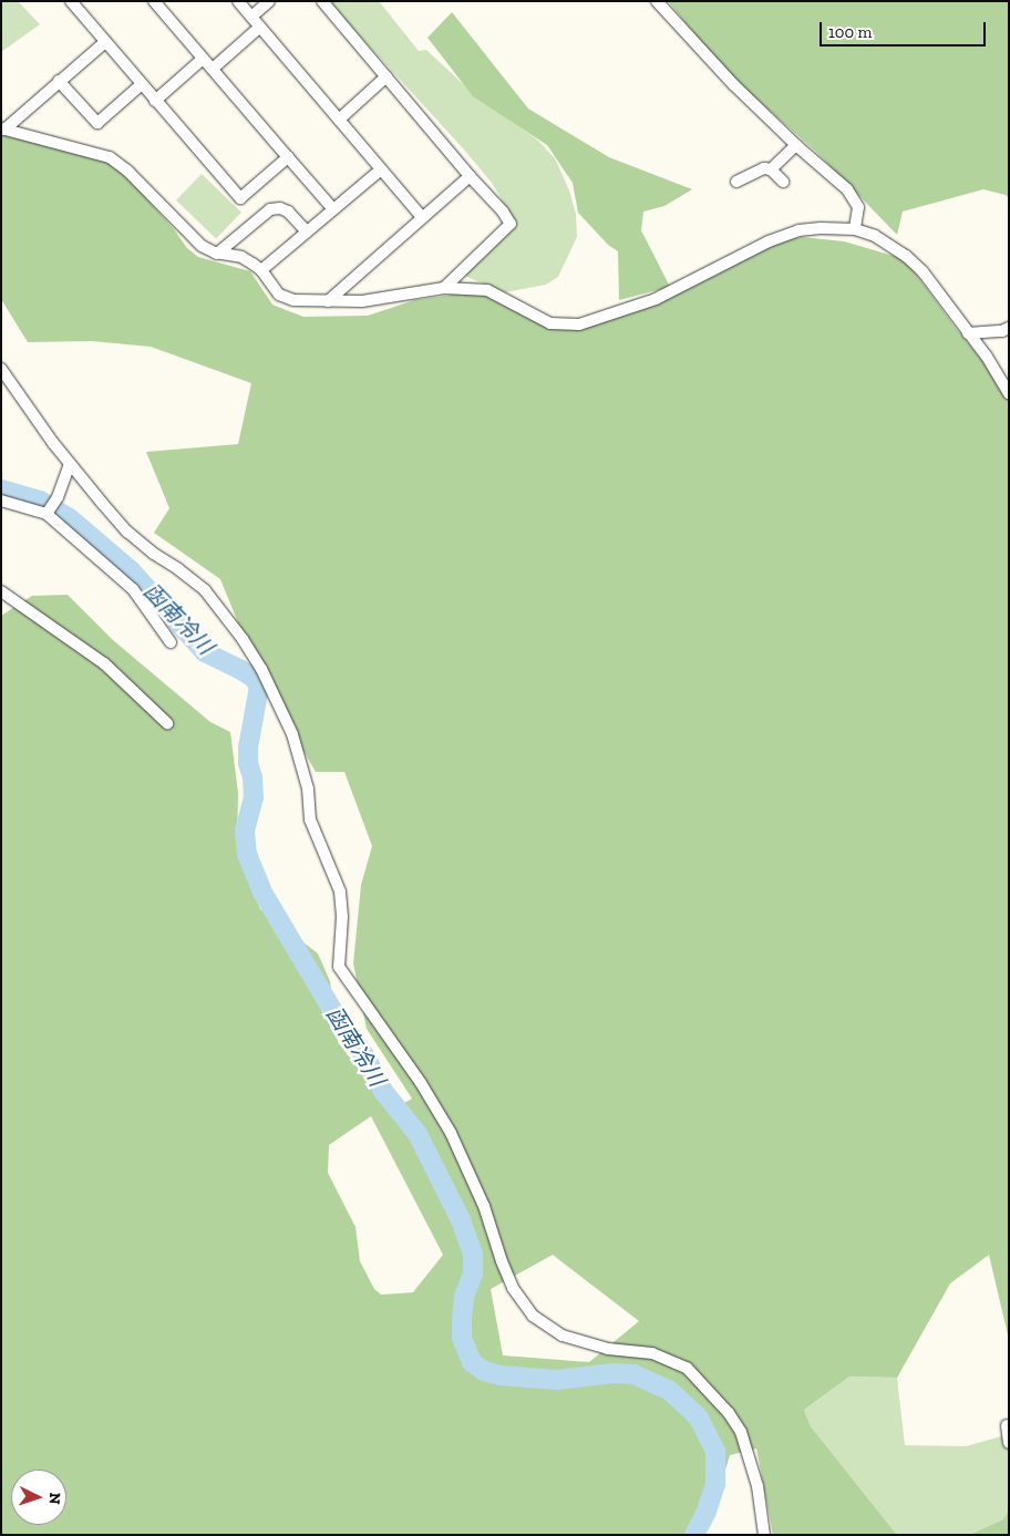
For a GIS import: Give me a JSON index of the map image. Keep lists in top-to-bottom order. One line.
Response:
{"water":["函南冷川"],"scale_bar":"100 m","north":"right"}
